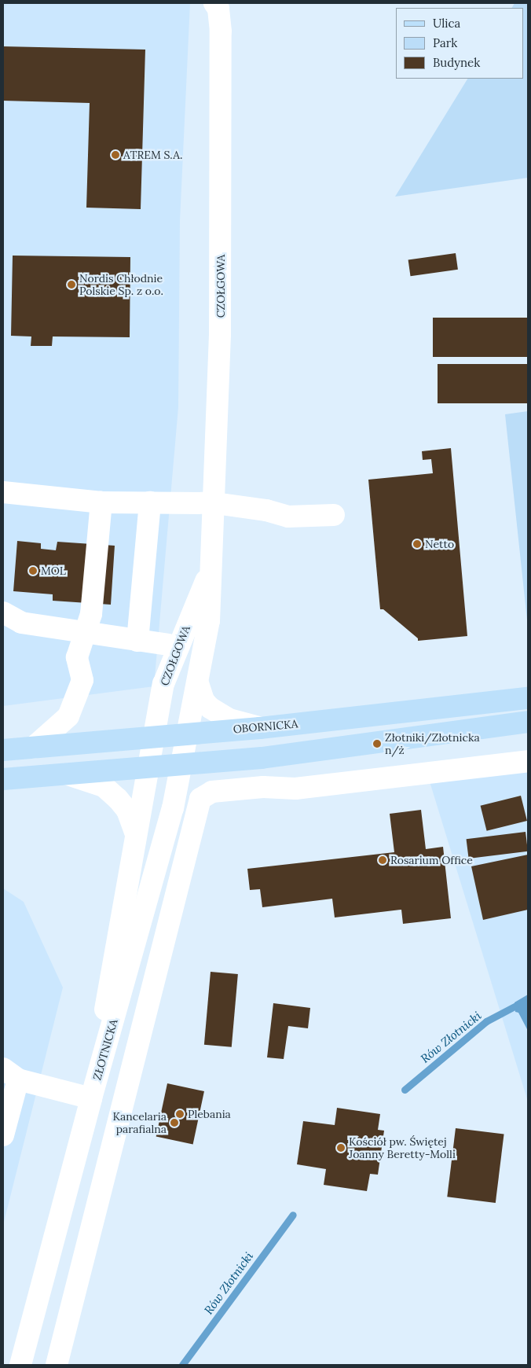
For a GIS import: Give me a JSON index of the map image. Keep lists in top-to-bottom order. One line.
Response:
{"streets":{"main road":["OBORNICKA"],"street":["CZOŁGOWA","ZŁOTNICKA"]},"crossings":[["CZOŁGOWA","OBORNICKA"],["CZOŁGOWA","ZŁOTNICKA"],["OBORNICKA","ZŁOTNICKA"]],"water":["Rów Złotnicki"],"places":["ATREM S.A.","Nordis Chłodnie Polskie Sp. z o.o.","Netto","MOL","Złotniki/Złotnicka n/ż","Rosarium Office","Plebania","Kancelaria parafialna","Kościół pw. Świętej Joanny Beretty-Molli"],"legend":["Ulica","Park","Budynek"]}
